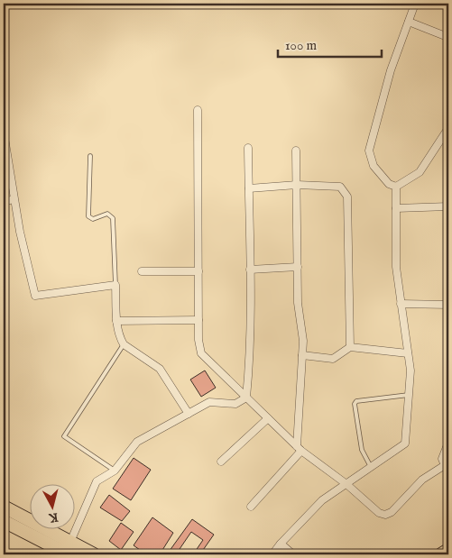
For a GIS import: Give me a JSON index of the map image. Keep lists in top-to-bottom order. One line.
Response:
{"scale_bar":"100 m","north":"bottom"}
